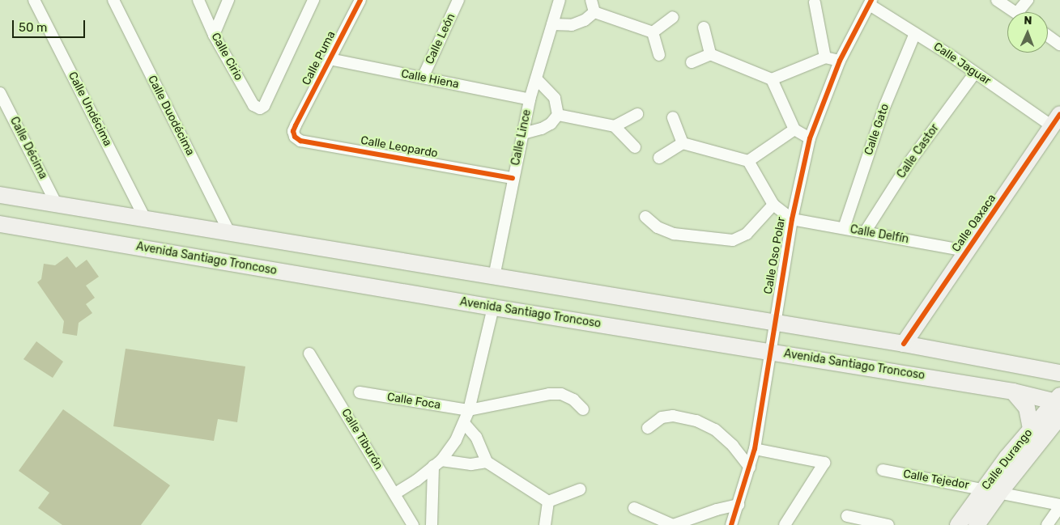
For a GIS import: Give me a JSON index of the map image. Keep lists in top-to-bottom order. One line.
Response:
{"streets":{"main road":["Calle Oaxaca","Avenida Santiago Troncoso","Calle Durango"],"street":["Calle León","Calle Cirio","Calle Puma","Calle Jaguar","Calle Hiena","Calle Undécima","Calle Duodécima","Calle Gato","Calle Lince","Calle Leopardo","Calle Décima","Calle Castor","Calle Delfín","Calle Oso Polar","Calle Foca","Calle Tiburón","Calle Tejedor"]},"crossings":[["Calle León","Calle Hiena"],["Calle Puma","Calle Hiena"],["Calle Puma","Calle Leopardo"],["Calle Jaguar","Calle Gato"],["Calle Jaguar","Calle Castor"],["Calle Jaguar","Calle Oaxaca"],["Calle Jaguar","Calle Oso Polar"],["Calle Hiena","Calle Lince"],["Calle Gato","Calle Delfín"],["Calle Lince","Calle Leopardo"],["Calle Castor","Calle Delfín"],["Calle Oaxaca","Calle Delfín"],["Calle Delfín","Calle Oso Polar"],["Calle Oso Polar","Avenida Santiago Troncoso"],["Avenida Santiago Troncoso","Calle Durango"],["Calle Durango","Calle Tejedor"]],"scale_bar":"50 m","north":"top"}
